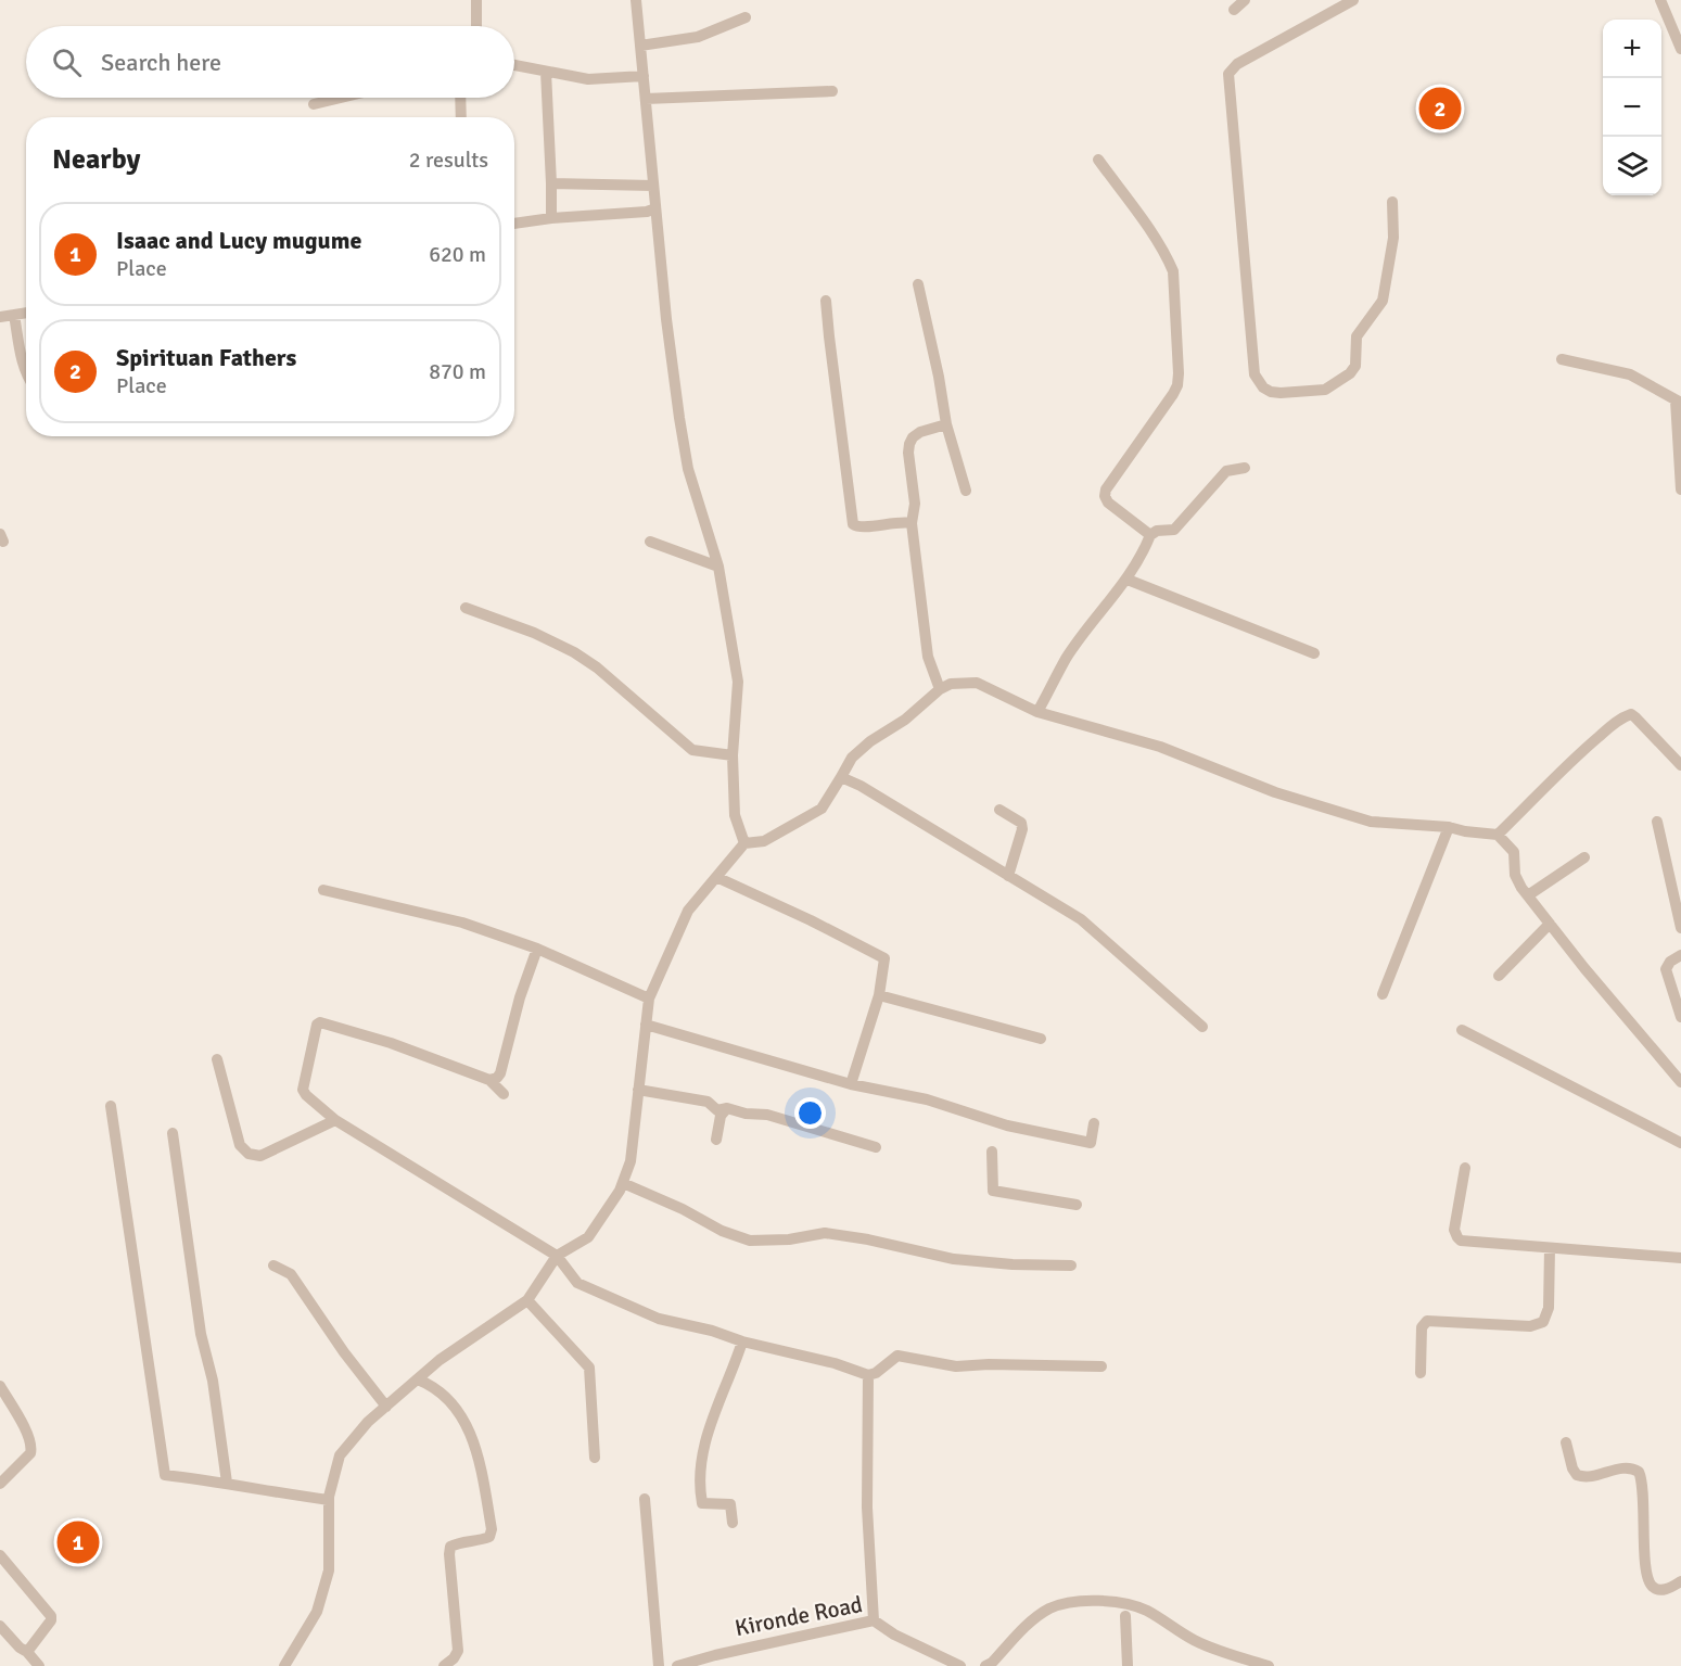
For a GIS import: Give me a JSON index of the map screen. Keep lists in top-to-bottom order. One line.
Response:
{"streets":{"street":["Kironde Road"]},"page":{"map_buttons":["+","−"],"search":"Search here","pins":["2","1"],"heading":["Nearby","2 results"],"list":[{"mark":"1","name":"Isaac and Lucy mugume","note":"Place","value":"620 m"},{"mark":"2","name":"Spirituan Fathers","note":"Place","value":"870 m"}]}}
